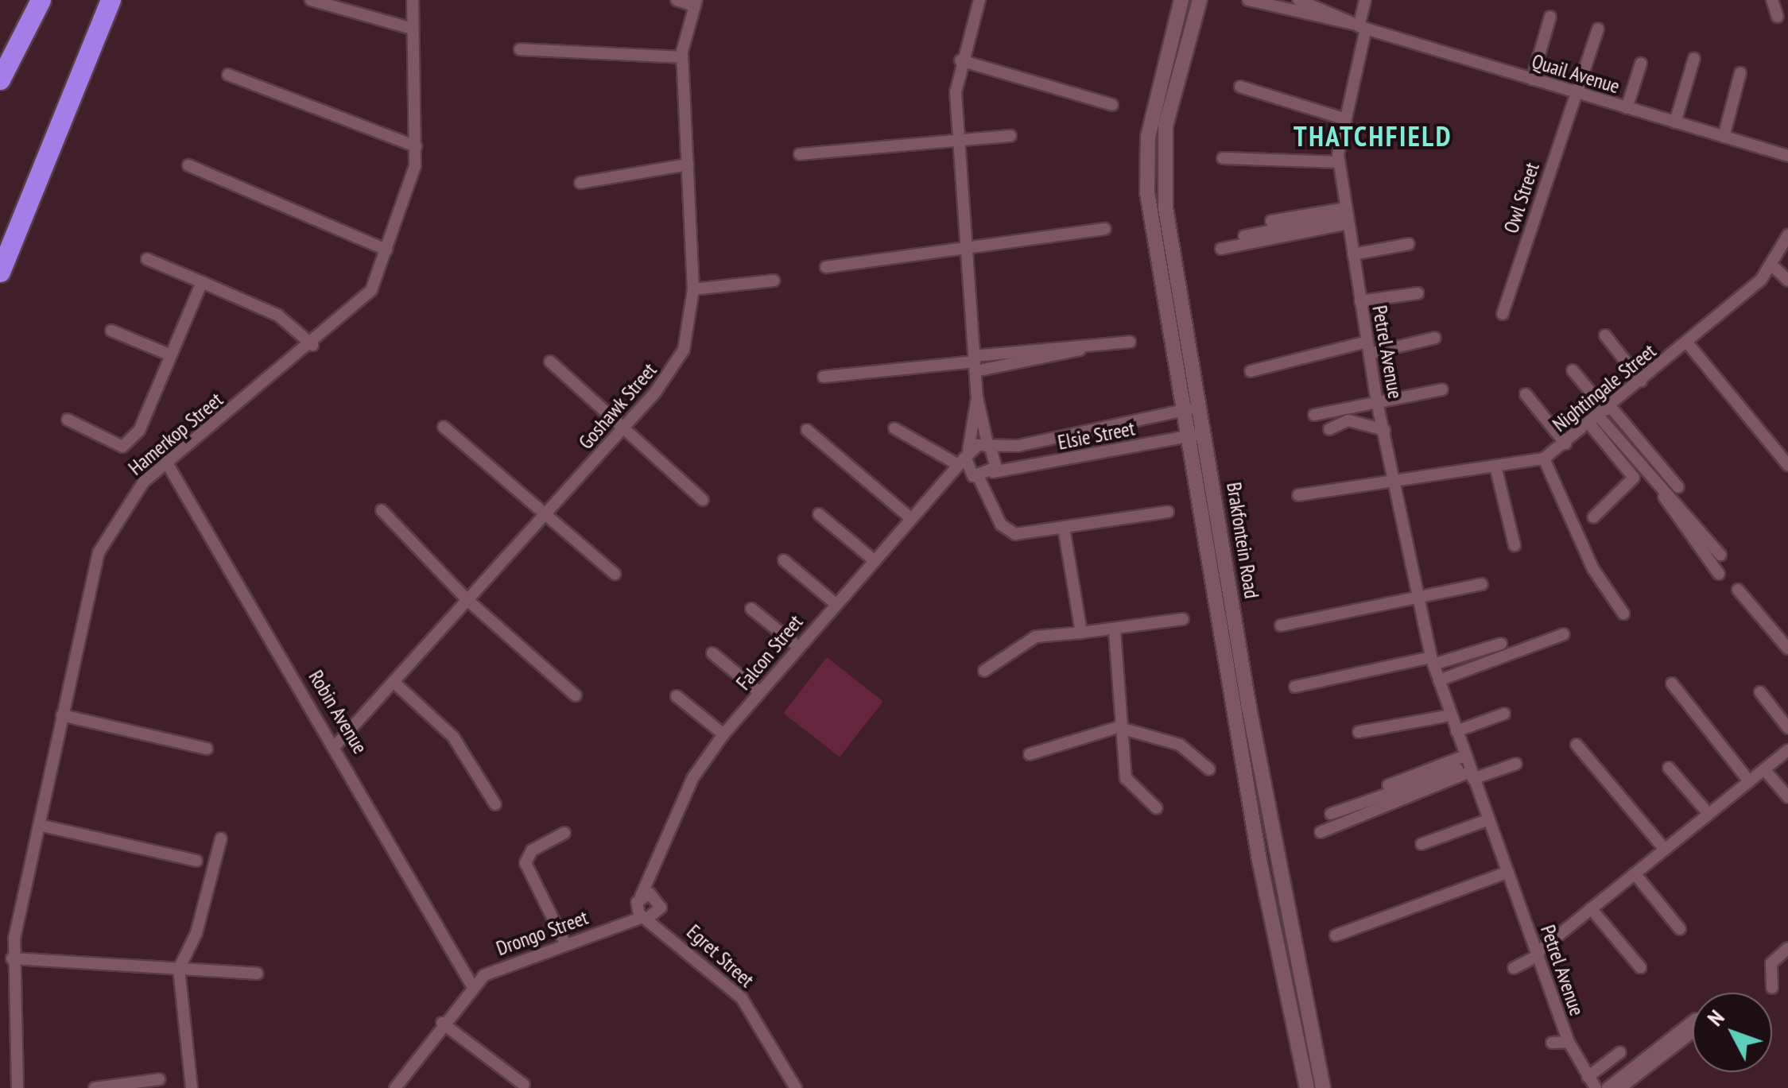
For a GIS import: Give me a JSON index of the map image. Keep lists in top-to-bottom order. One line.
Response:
{"streets":{"street":["Quail Avenue","Owl Street","Petrel Avenue","Nightingale Street","Goshawk Street","Hamerkop Street","Elsie Street","Brakfontein Road","Falcon Street","Robin Avenue","Drongo Street","Egret Street"]},"crossings":[["Quail Avenue","Owl Street"],["Quail Avenue","Petrel Avenue"],["Petrel Avenue","Nightingale Street"],["Goshawk Street","Robin Avenue"],["Hamerkop Street","Robin Avenue"],["Elsie Street","Brakfontein Road"],["Elsie Street","Falcon Street"],["Falcon Street","Drongo Street"],["Falcon Street","Egret Street"],["Robin Avenue","Drongo Street"],["Drongo Street","Egret Street"]],"districts":["THATCHFIELD"],"north":"top left"}
